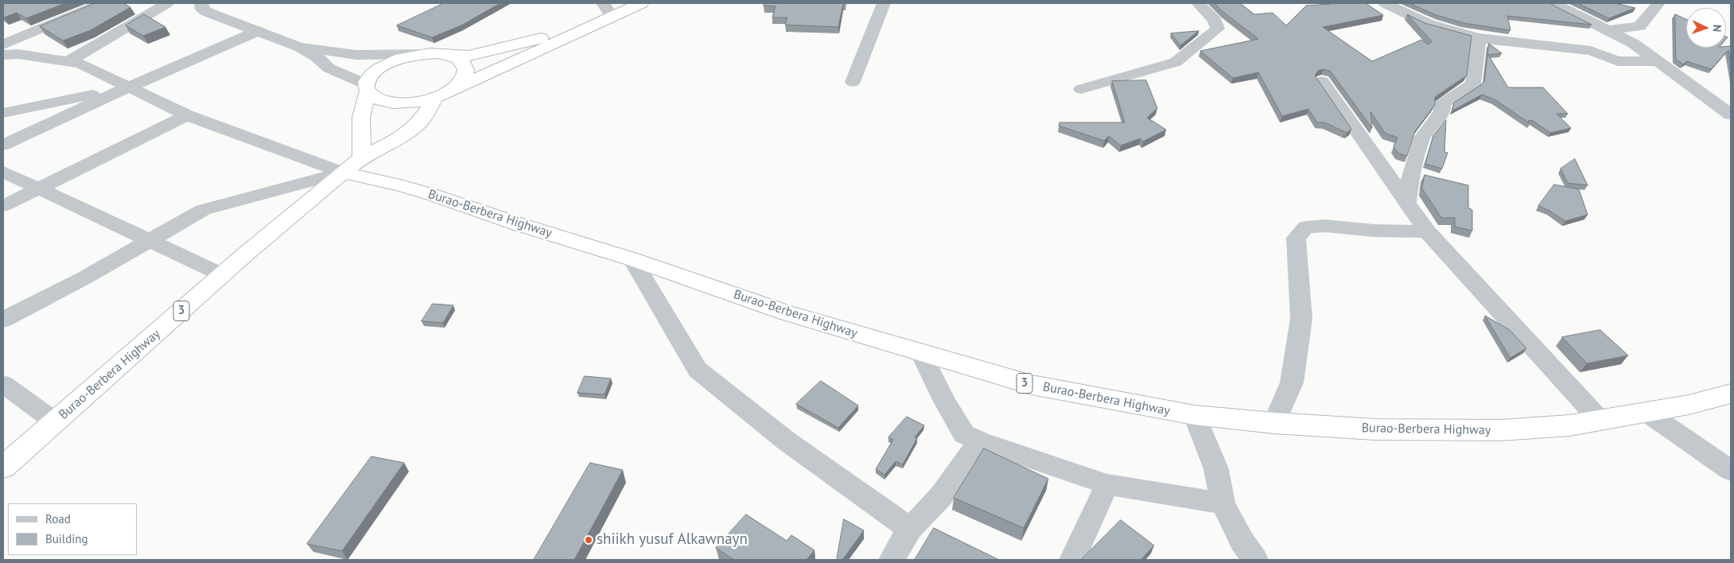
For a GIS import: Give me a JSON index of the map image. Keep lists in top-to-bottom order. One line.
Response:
{"streets":{"highway":["Burao-Berbera Highway","3"]},"places":["shiikh yusuf Alkawnayn"],"legend":["Road","Building"],"north":"right"}
